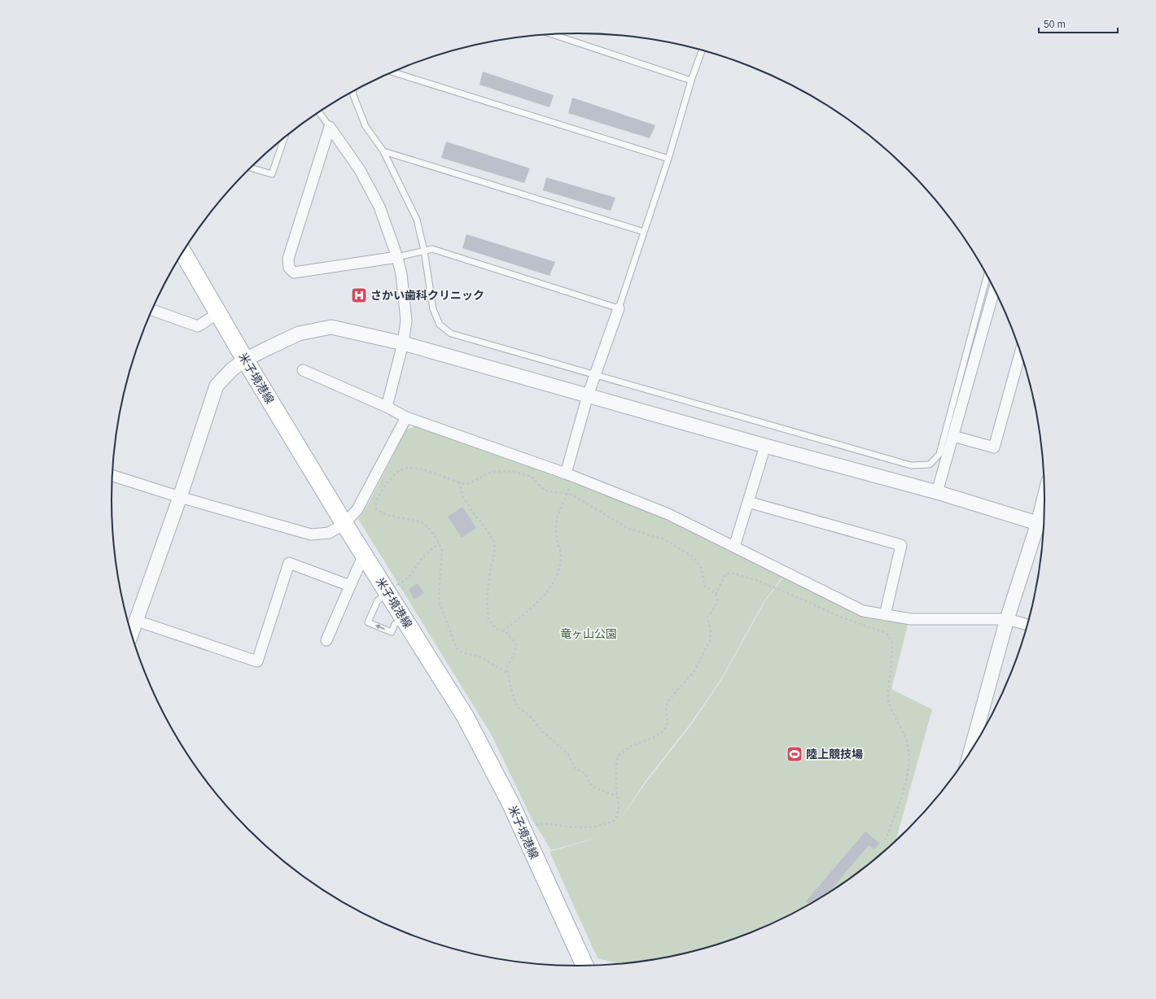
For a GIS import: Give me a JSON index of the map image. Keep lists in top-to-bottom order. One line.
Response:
{"streets":{"main road":["米子境港線"]},"parks":["竜ヶ山公園"],"places":{"hospital":["さかい歯科クリニック"],"sports":["陸上競技場"]},"scale_bar":"50 m"}
